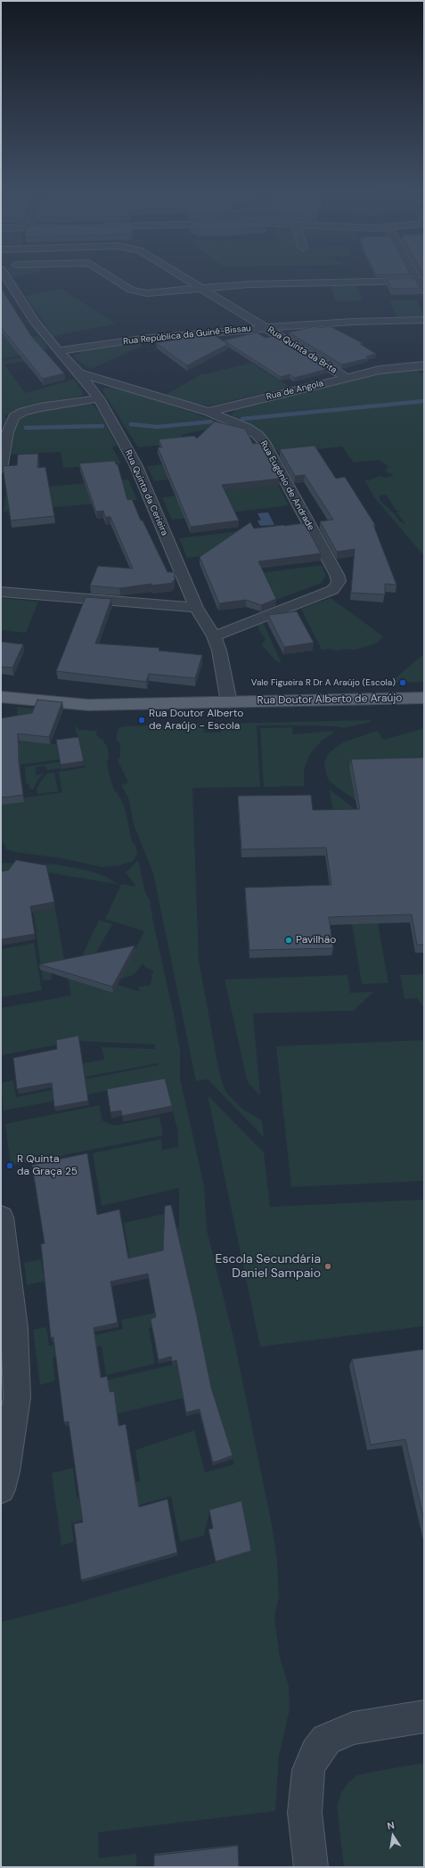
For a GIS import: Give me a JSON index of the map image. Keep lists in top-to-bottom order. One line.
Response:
{"streets":{"main road":["Rua Doutor Alberto de Araújo"],"street":["Rua República da Guiné-Bissau","Rua Quinta da Brita","Rua de Angola","Rua Eugénio de Andrade","Rua Quinta da Cerieira"]},"crossings":[["Rua República da Guiné-Bissau","Rua Quinta da Brita"],["Rua República da Guiné-Bissau","Rua Quinta da Cerieira"],["Rua Quinta da Brita","Rua de Angola"],["Rua de Angola","Rua Eugénio de Andrade"],["Rua Eugénio de Andrade","Rua Quinta da Cerieira"],["Rua Quinta da Cerieira","Rua Doutor Alberto de Araújo"]],"places":["Vale Figueira R Dr A Araújo (Escola)","Rua Doutor Alberto de Araújo - Escola","Pavilhão","R Quinta da Graça 25","Escola Secundária Daniel Sampaio"],"north":"top"}
